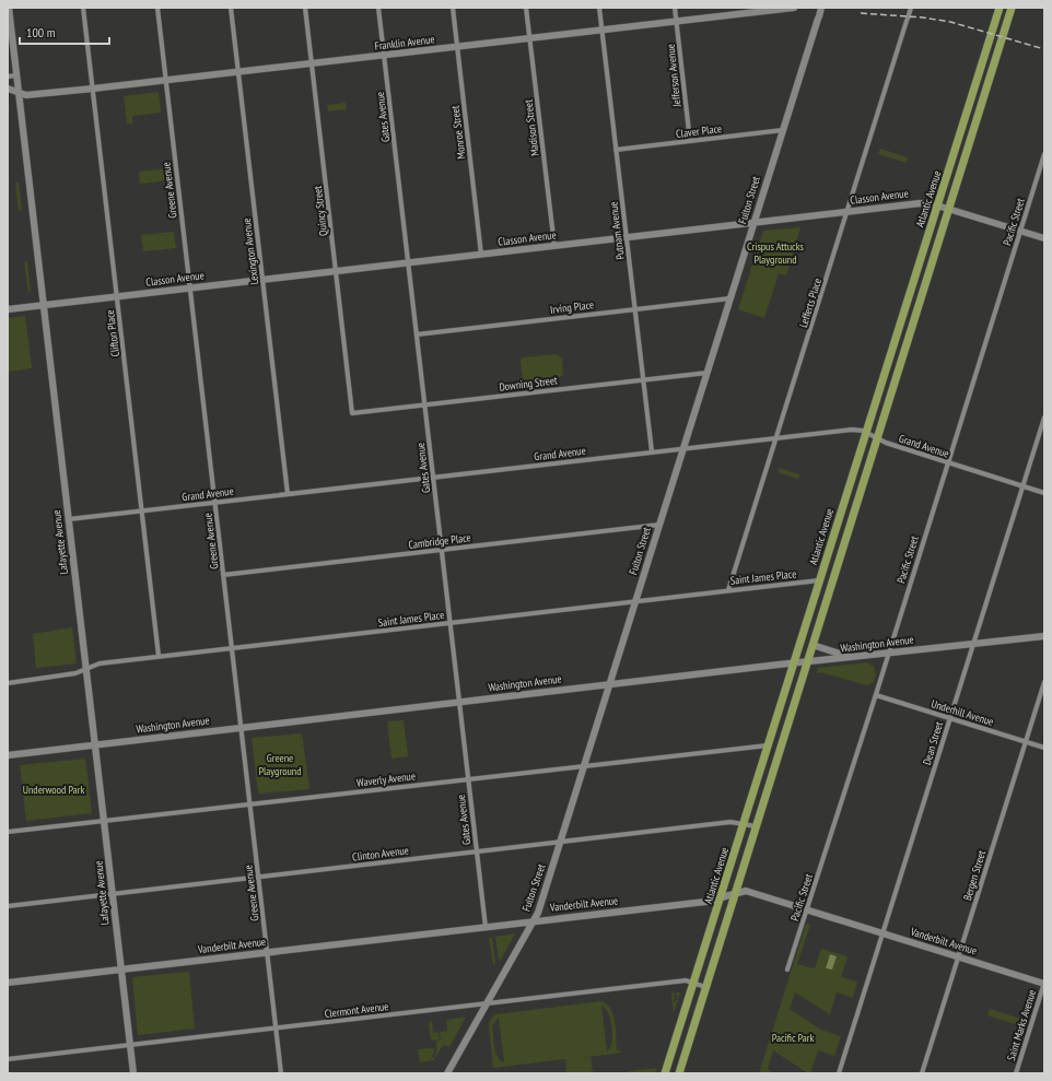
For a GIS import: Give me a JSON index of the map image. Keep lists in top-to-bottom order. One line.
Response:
{"streets":{"main road":["Franklin Avenue","Classon Avenue","Atlantic Avenue","Fulton Street","Lafayette Avenue","Washington Avenue","Vanderbilt Avenue"],"street":["Jefferson Avenue","Gates Avenue","Madison Street","Claver Place","Monroe Street","Greene Avenue","Quincy Street","Pacific Street","Putnam Avenue","Lexington Avenue","Lefferts Place","Irving Place","Clifton Place","Downing Street","Grand Avenue","Cambridge Place","Saint James Place","Underhill Avenue","Dean Street","Waverly Avenue","Clinton Avenue","Bergen Street","Clermont Avenue","Saint Marks Avenue"]},"crossings":[["Franklin Avenue","Jefferson Avenue"],["Franklin Avenue","Gates Avenue"],["Franklin Avenue","Madison Street"],["Franklin Avenue","Monroe Street"],["Franklin Avenue","Greene Avenue"],["Franklin Avenue","Quincy Street"],["Franklin Avenue","Putnam Avenue"],["Franklin Avenue","Lexington Avenue"],["Franklin Avenue","Clifton Place"],["Franklin Avenue","Lafayette Avenue"],["Jefferson Avenue","Claver Place"],["Gates Avenue","Classon Avenue"],["Gates Avenue","Irving Place"],["Gates Avenue","Downing Street"],["Gates Avenue","Grand Avenue"],["Gates Avenue","Cambridge Place"],["Gates Avenue","Saint James Place"],["Gates Avenue","Washington Avenue"],["Gates Avenue","Waverly Avenue"],["Gates Avenue","Clinton Avenue"],["Gates Avenue","Vanderbilt Avenue"],["Madison Street","Classon Avenue"],["Claver Place","Fulton Street"],["Claver Place","Putnam Avenue"],["Monroe Street","Classon Avenue"],["Greene Avenue","Classon Avenue"],["Greene Avenue","Grand Avenue"],["Greene Avenue","Cambridge Place"],["Greene Avenue","Saint James Place"],["Greene Avenue","Washington Avenue"],["Greene Avenue","Waverly Avenue"],["Greene Avenue","Clinton Avenue"],["Greene Avenue","Vanderbilt Avenue"],["Greene Avenue","Clermont Avenue"],["Classon Avenue","Atlantic Avenue"],["Classon Avenue","Fulton Street"],["Classon Avenue","Quincy Street"],["Classon Avenue","Pacific Street"],["Classon Avenue","Putnam Avenue"],["Classon Avenue","Lexington Avenue"],["Classon Avenue","Lefferts Place"],["Classon Avenue","Clifton Place"],["Classon Avenue","Lafayette Avenue"],["Atlantic Avenue","Grand Avenue"],["Atlantic Avenue","Saint James Place"],["Atlantic Avenue","Washington Avenue"],["Atlantic Avenue","Waverly Avenue"],["Atlantic Avenue","Clinton Avenue"],["Atlantic Avenue","Vanderbilt Avenue"],["Atlantic Avenue","Clermont Avenue"],["Fulton Street","Irving Place"],["Fulton Street","Downing Street"],["Fulton Street","Grand Avenue"],["Fulton Street","Cambridge Place"],["Fulton Street","Saint James Place"],["Fulton Street","Washington Avenue"],["Fulton Street","Waverly Avenue"],["Fulton Street","Clinton Avenue"],["Fulton Street","Vanderbilt Avenue"],["Fulton Street","Clermont Avenue"],["Quincy Street","Downing Street"],["Pacific Street","Grand Avenue"],["Pacific Street","Washington Avenue"],["Pacific Street","Underhill Avenue"],["Pacific Street","Vanderbilt Avenue"],["Putnam Avenue","Irving Place"],["Putnam Avenue","Downing Street"],["Putnam Avenue","Grand Avenue"],["Lexington Avenue","Grand Avenue"],["Lefferts Place","Grand Avenue"],["Lefferts Place","Saint James Place"],["Clifton Place","Grand Avenue"],["Clifton Place","Saint James Place"],["Grand Avenue","Lafayette Avenue"],["Grand Avenue","Dean Street"],["Lafayette Avenue","Saint James Place"],["Lafayette Avenue","Washington Avenue"],["Lafayette Avenue","Waverly Avenue"],["Lafayette Avenue","Clinton Avenue"],["Lafayette Avenue","Vanderbilt Avenue"],["Lafayette Avenue","Clermont Avenue"],["Washington Avenue","Dean Street"],["Underhill Avenue","Dean Street"],["Underhill Avenue","Bergen Street"],["Dean Street","Vanderbilt Avenue"],["Bergen Street","Vanderbilt Avenue"],["Vanderbilt Avenue","Saint Marks Avenue"]],"parks":["Crispus Attucks Playground","Greene Playground","Underwood Park","Pacific Park"],"scale_bar":"100 m"}
